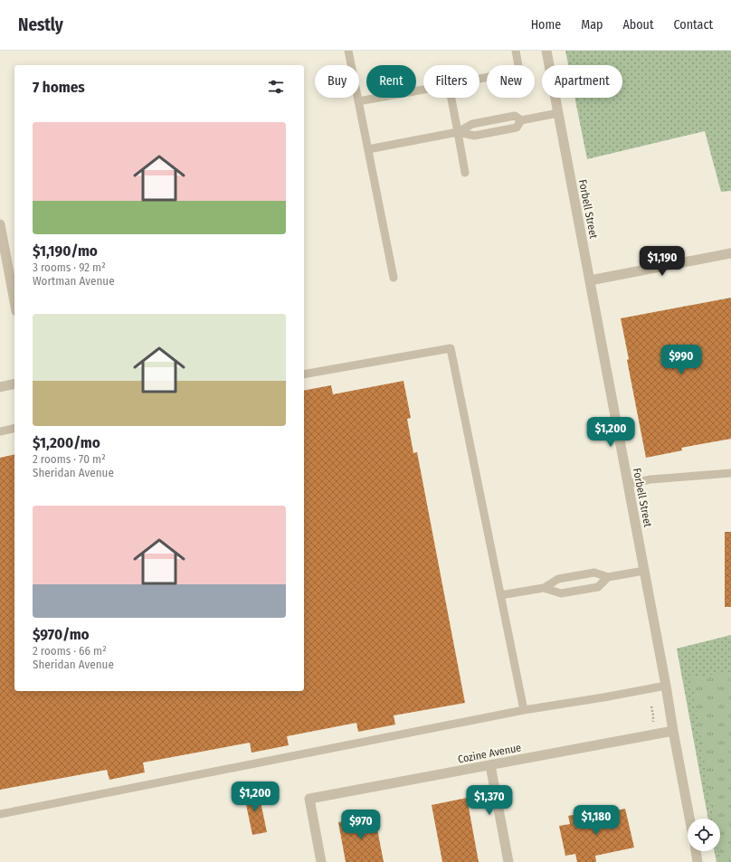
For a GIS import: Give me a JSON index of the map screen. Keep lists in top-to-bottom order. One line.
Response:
{"streets":{"street":["Forbell Street","Cozine Avenue"]},"crossings":[["Forbell Street","Cozine Avenue"]],"page":{"header":"Nestly","nav":["Home","Map","About","Contact"],"chip":["Buy","Rent","Filters","New","Apartment"],"heading":"7 homes","list":[{"name":"$1,190/mo","note":"3 rooms · 92 m² · Wortman Avenue"},{"name":"$1,200/mo","note":"2 rooms · 70 m² · Sheridan Avenue"},{"name":"$970/mo","note":"2 rooms · 66 m² · Sheridan Avenue"}],"price":["$1,190","$990","$1,200","$1,200","$1,370","$1,180","$970"]}}
